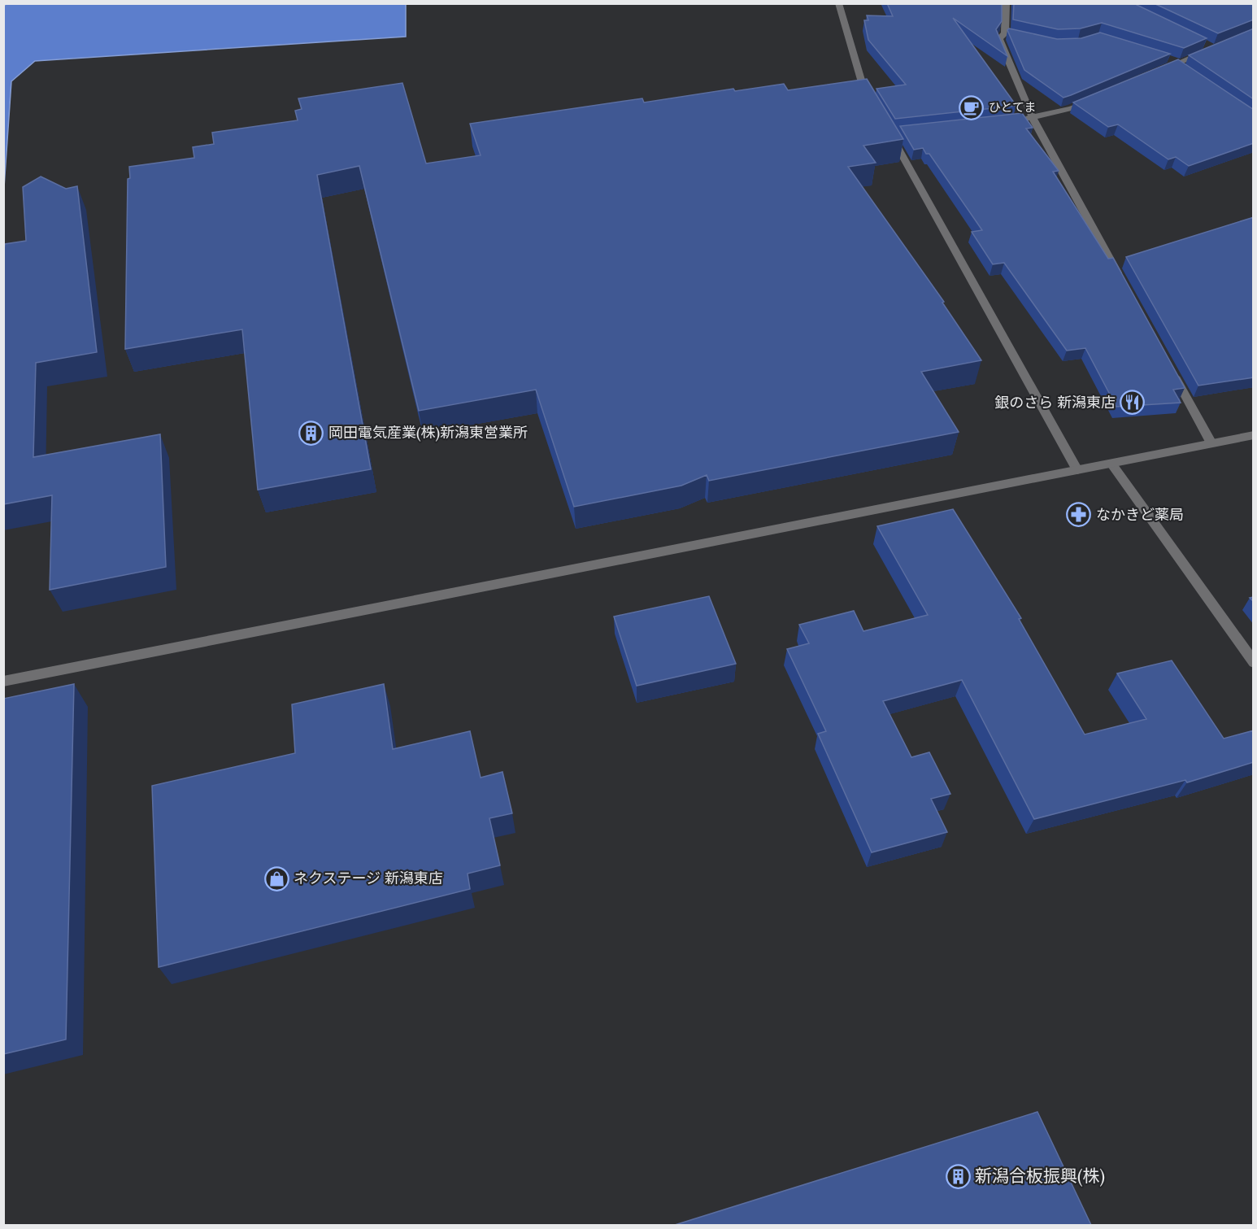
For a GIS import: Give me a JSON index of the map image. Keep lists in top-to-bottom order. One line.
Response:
{"places":{"cafe":["ひとてま"],"restaurant":["銀のさら 新潟東店"],"building":["岡田電気産業(株)新潟東営業所","新潟合板振興(株)"],"pharmacy":["なかきど薬局"],"shop":["ネクステージ 新潟東店"]}}
